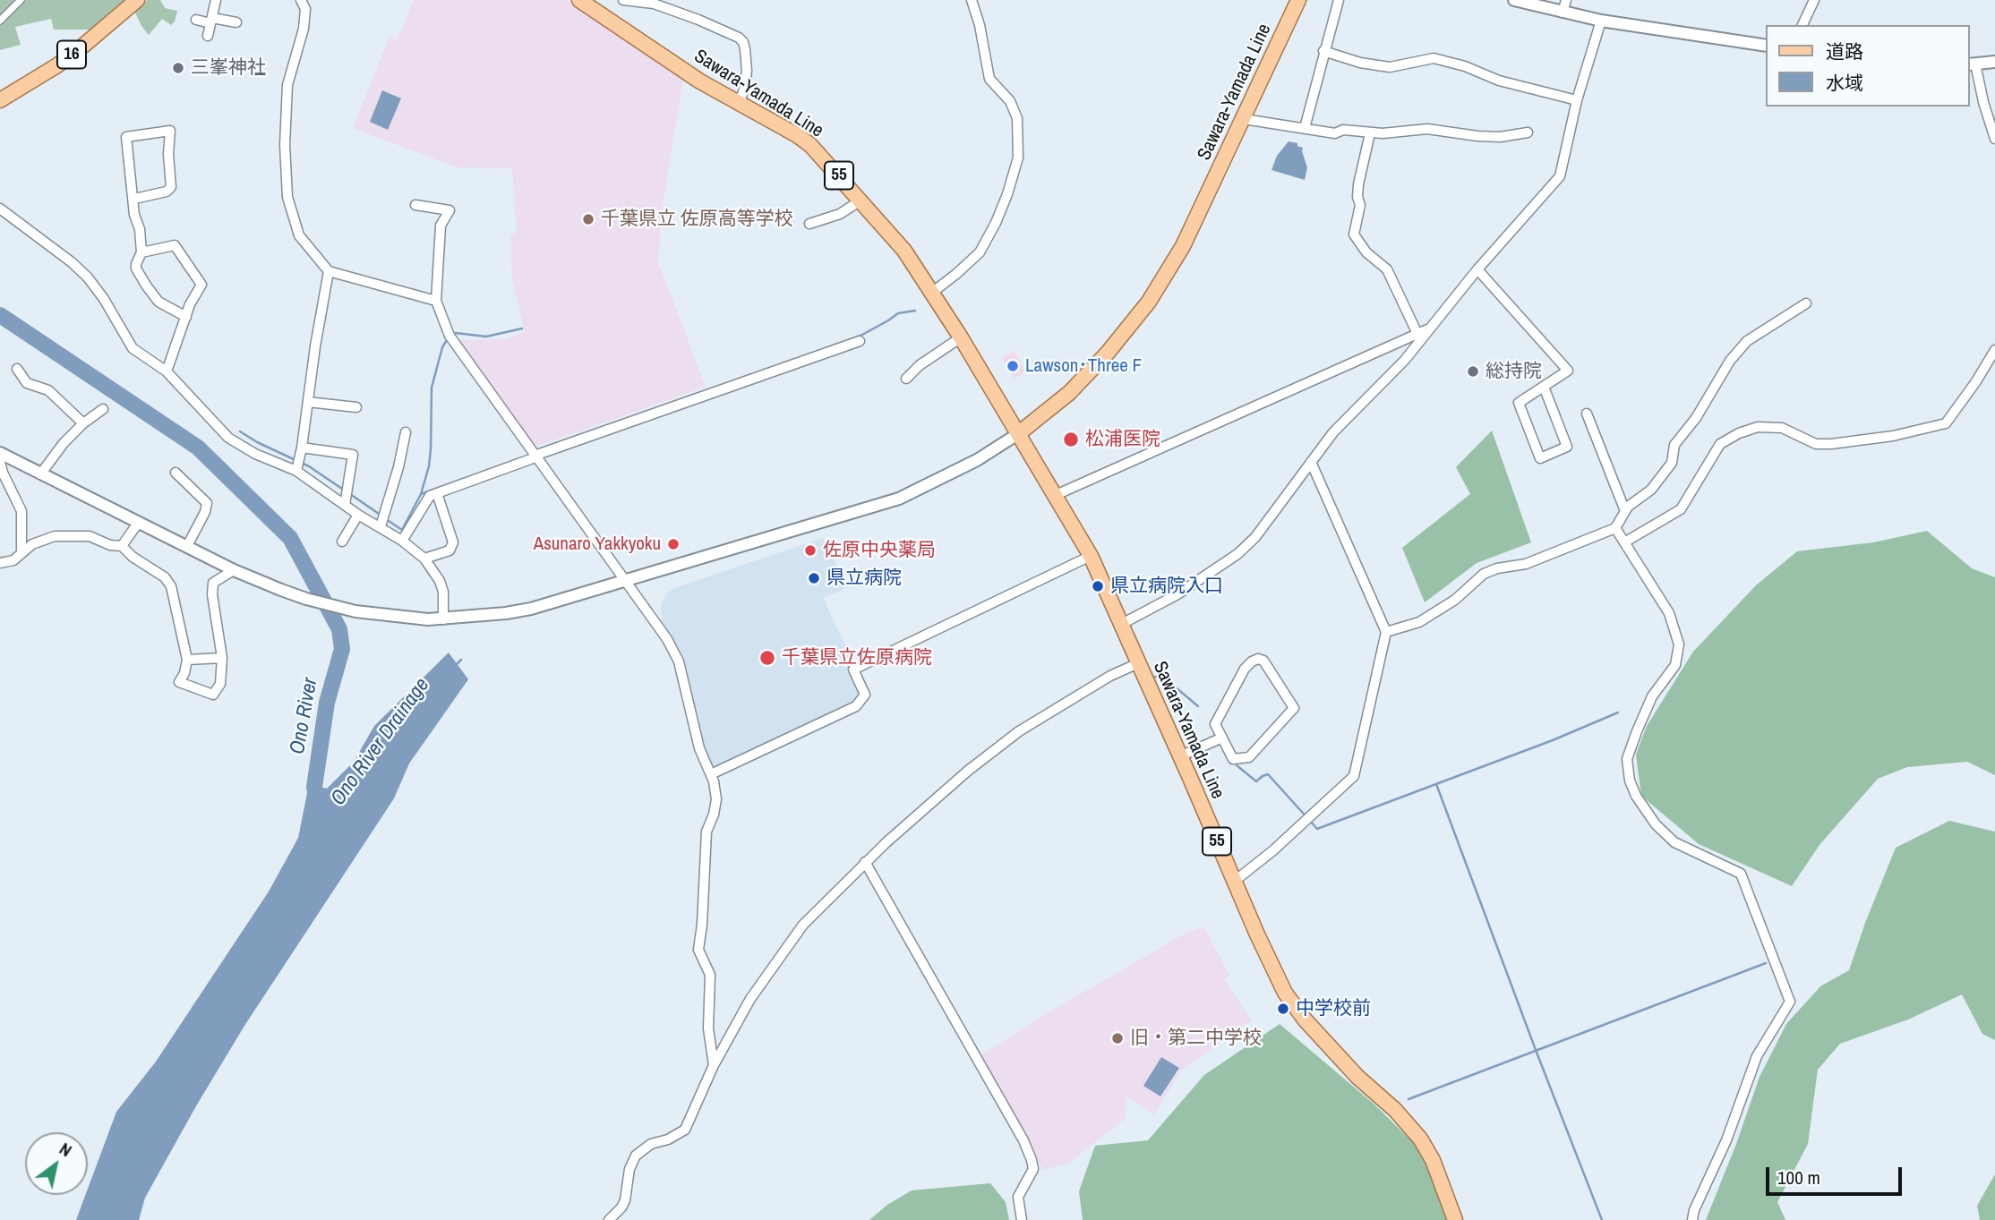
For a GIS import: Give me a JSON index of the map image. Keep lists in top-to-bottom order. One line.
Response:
{"streets":{"main road":["16","Sawara-Yamada Line","55"]},"water":["Ono River","Ono River Drainage"],"places":["三峯神社","千葉県立 佐原高等学校","Lawson･Three F","総持院","松浦医院","Asunaro Yakkyoku","佐原中央薬局","県立病院","県立病院入口","千葉県立佐原病院","中学校前","旧・第二中学校"],"legend":["道路","水域"],"scale_bar":"100 m","north":"top right"}
